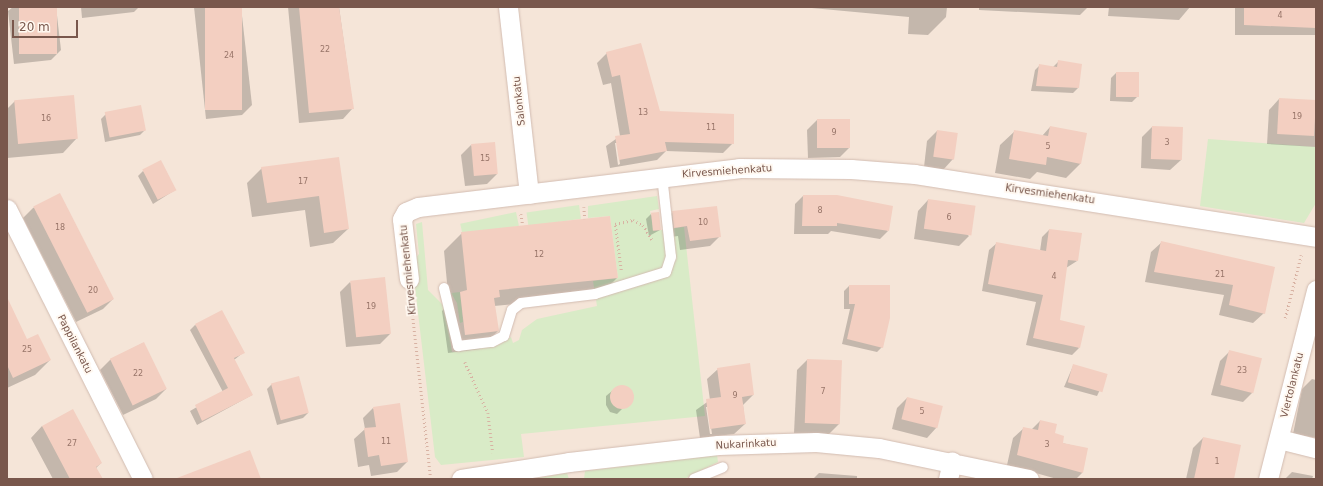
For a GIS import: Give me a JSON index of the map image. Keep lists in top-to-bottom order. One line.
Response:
{"streets":{"street":["Salonkatu","Kirvesmiehenkatu","Pappilankatu","Viertolankatu","Nukarinkatu"]},"crossings":[["Salonkatu","Kirvesmiehenkatu"]],"house_numbers":["4","22","24","13","19","16","11","9","3","5","15","17","8","6","10","18","12","21","4","20","19","25","23","22","7","9","5","11","27","3","1"],"scale_bar":"20 m"}
